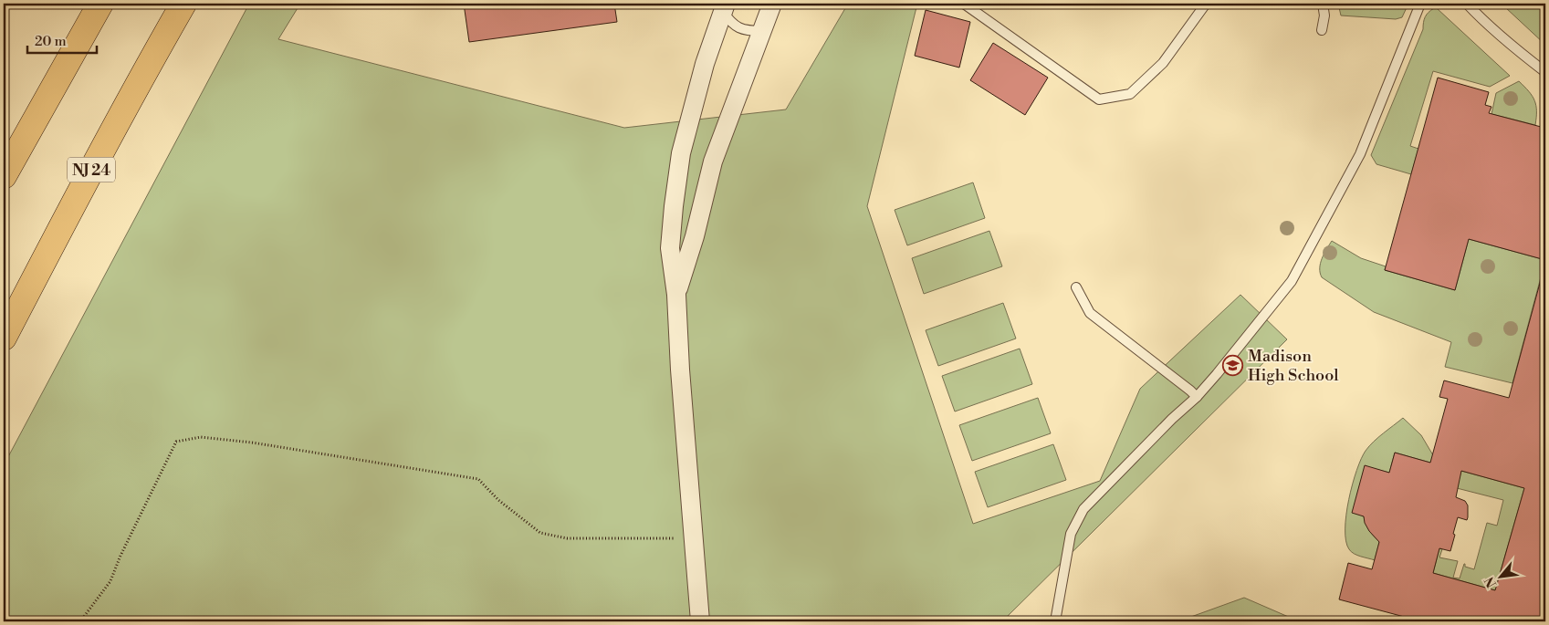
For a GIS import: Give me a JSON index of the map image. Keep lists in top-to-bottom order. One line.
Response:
{"streets":{"highway":["NJ 24"]},"places":{"school or university":["Madison High School"]},"scale_bar":"20 m","north":"bottom left"}
